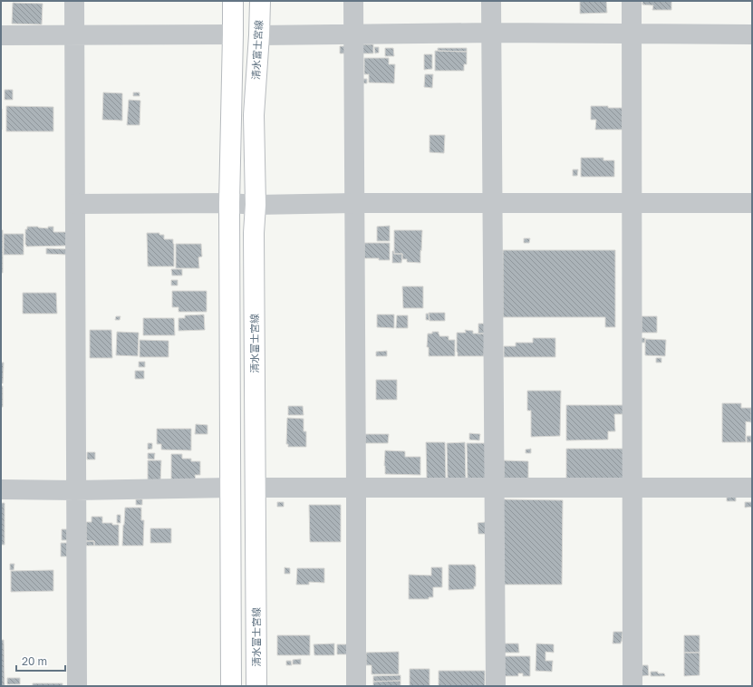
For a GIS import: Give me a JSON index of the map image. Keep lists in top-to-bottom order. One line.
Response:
{"streets":{"main road":["清水富士宮線"]},"scale_bar":"20 m"}
